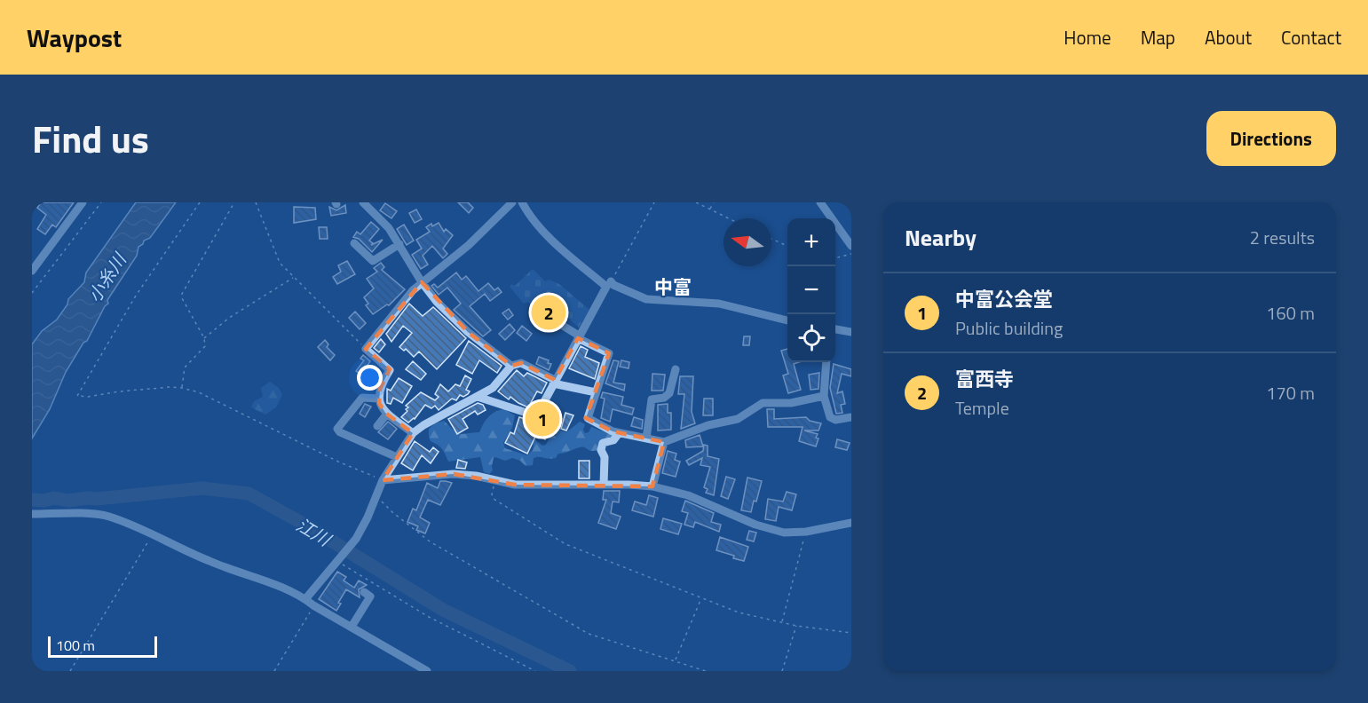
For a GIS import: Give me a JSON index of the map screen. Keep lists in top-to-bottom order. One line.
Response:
{"districts":["中富"],"water":["小糸川","江川"],"scale_bar":"100 m","north":"left","page":{"header":"Waypost","nav":["Home","Map","About","Contact"],"title":"Find us","buttons":"Directions","heading":["Nearby","2 results"],"map_buttons":["+","−"],"list":[{"mark":"1","name":"中富公会堂","note":"Public building","value":"160 m"},{"mark":"2","name":"富西寺","note":"Temple","value":"170 m"}],"pins":["2","1"],"scale":"100 m"}}
